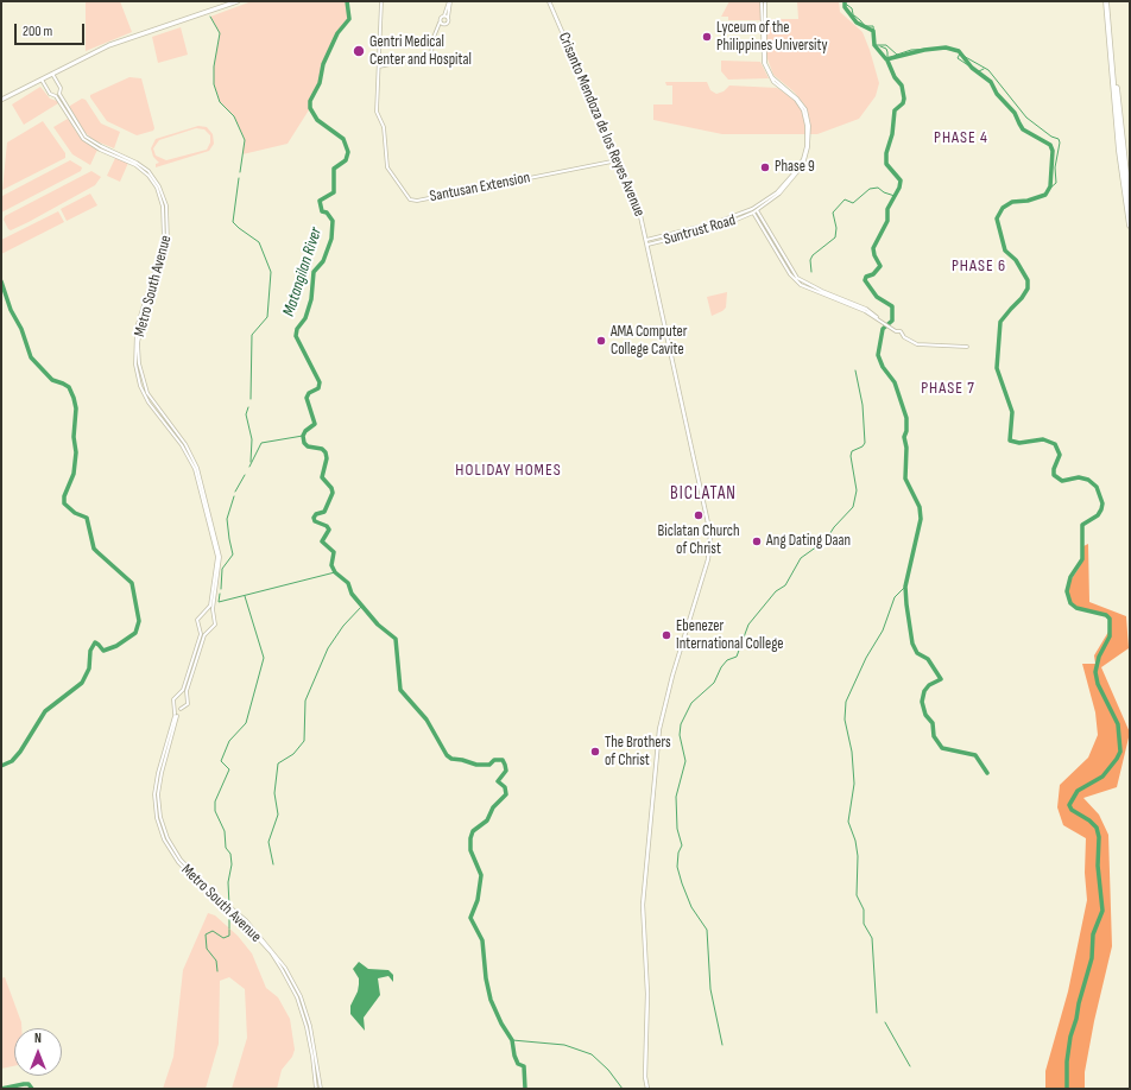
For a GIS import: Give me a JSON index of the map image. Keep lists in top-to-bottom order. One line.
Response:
{"streets":{"main road":["Crisanto Mendoza de los Reyes Avenue"],"street":["Santusan Extension","Suntrust Road","Metro South Avenue"]},"crossings":[["Crisanto Mendoza de los Reyes Avenue","Santusan Extension"],["Crisanto Mendoza de los Reyes Avenue","Suntrust Road"]],"districts":["PHASE 4","PHASE 6","PHASE 7","HOLIDAY HOMES","BICLATAN"],"water":["Matangilan River"],"places":["Lyceum of the Philippines University","Gentri Medical Center and Hospital","Phase 9","AMA Computer College Cavite","Biclatan Church of Christ","Ang Dating Daan","Ebenezer International College","The Brothers of Christ"],"scale_bar":"200 m","north":"top"}
